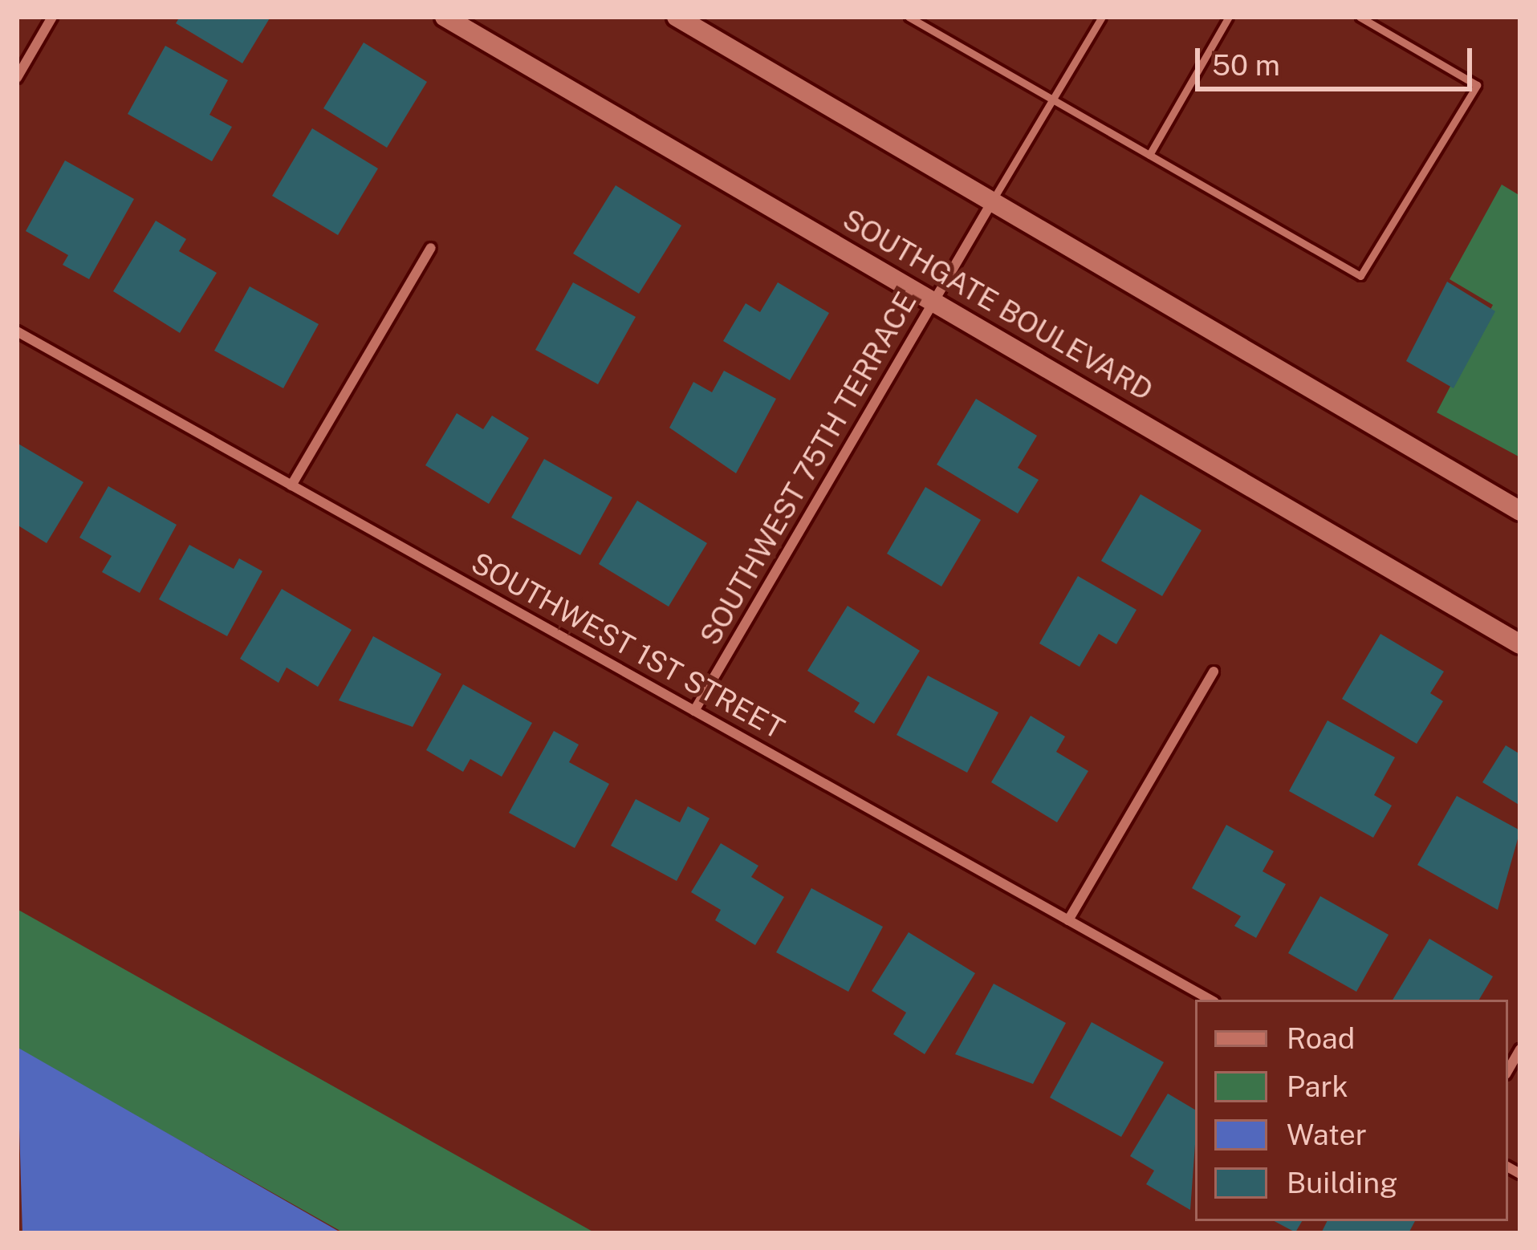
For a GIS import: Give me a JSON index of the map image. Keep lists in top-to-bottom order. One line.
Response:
{"streets":{"main road":["SOUTHGATE BOULEVARD"],"street":["SOUTHWEST 75TH TERRACE","SOUTHWEST 1ST STREET"]},"crossings":[["SOUTHGATE BOULEVARD","SOUTHWEST 75TH TERRACE"],["SOUTHWEST 75TH TERRACE","SOUTHWEST 1ST STREET"]],"legend":["Road","Park","Water","Building"],"scale_bar":"50 m"}
